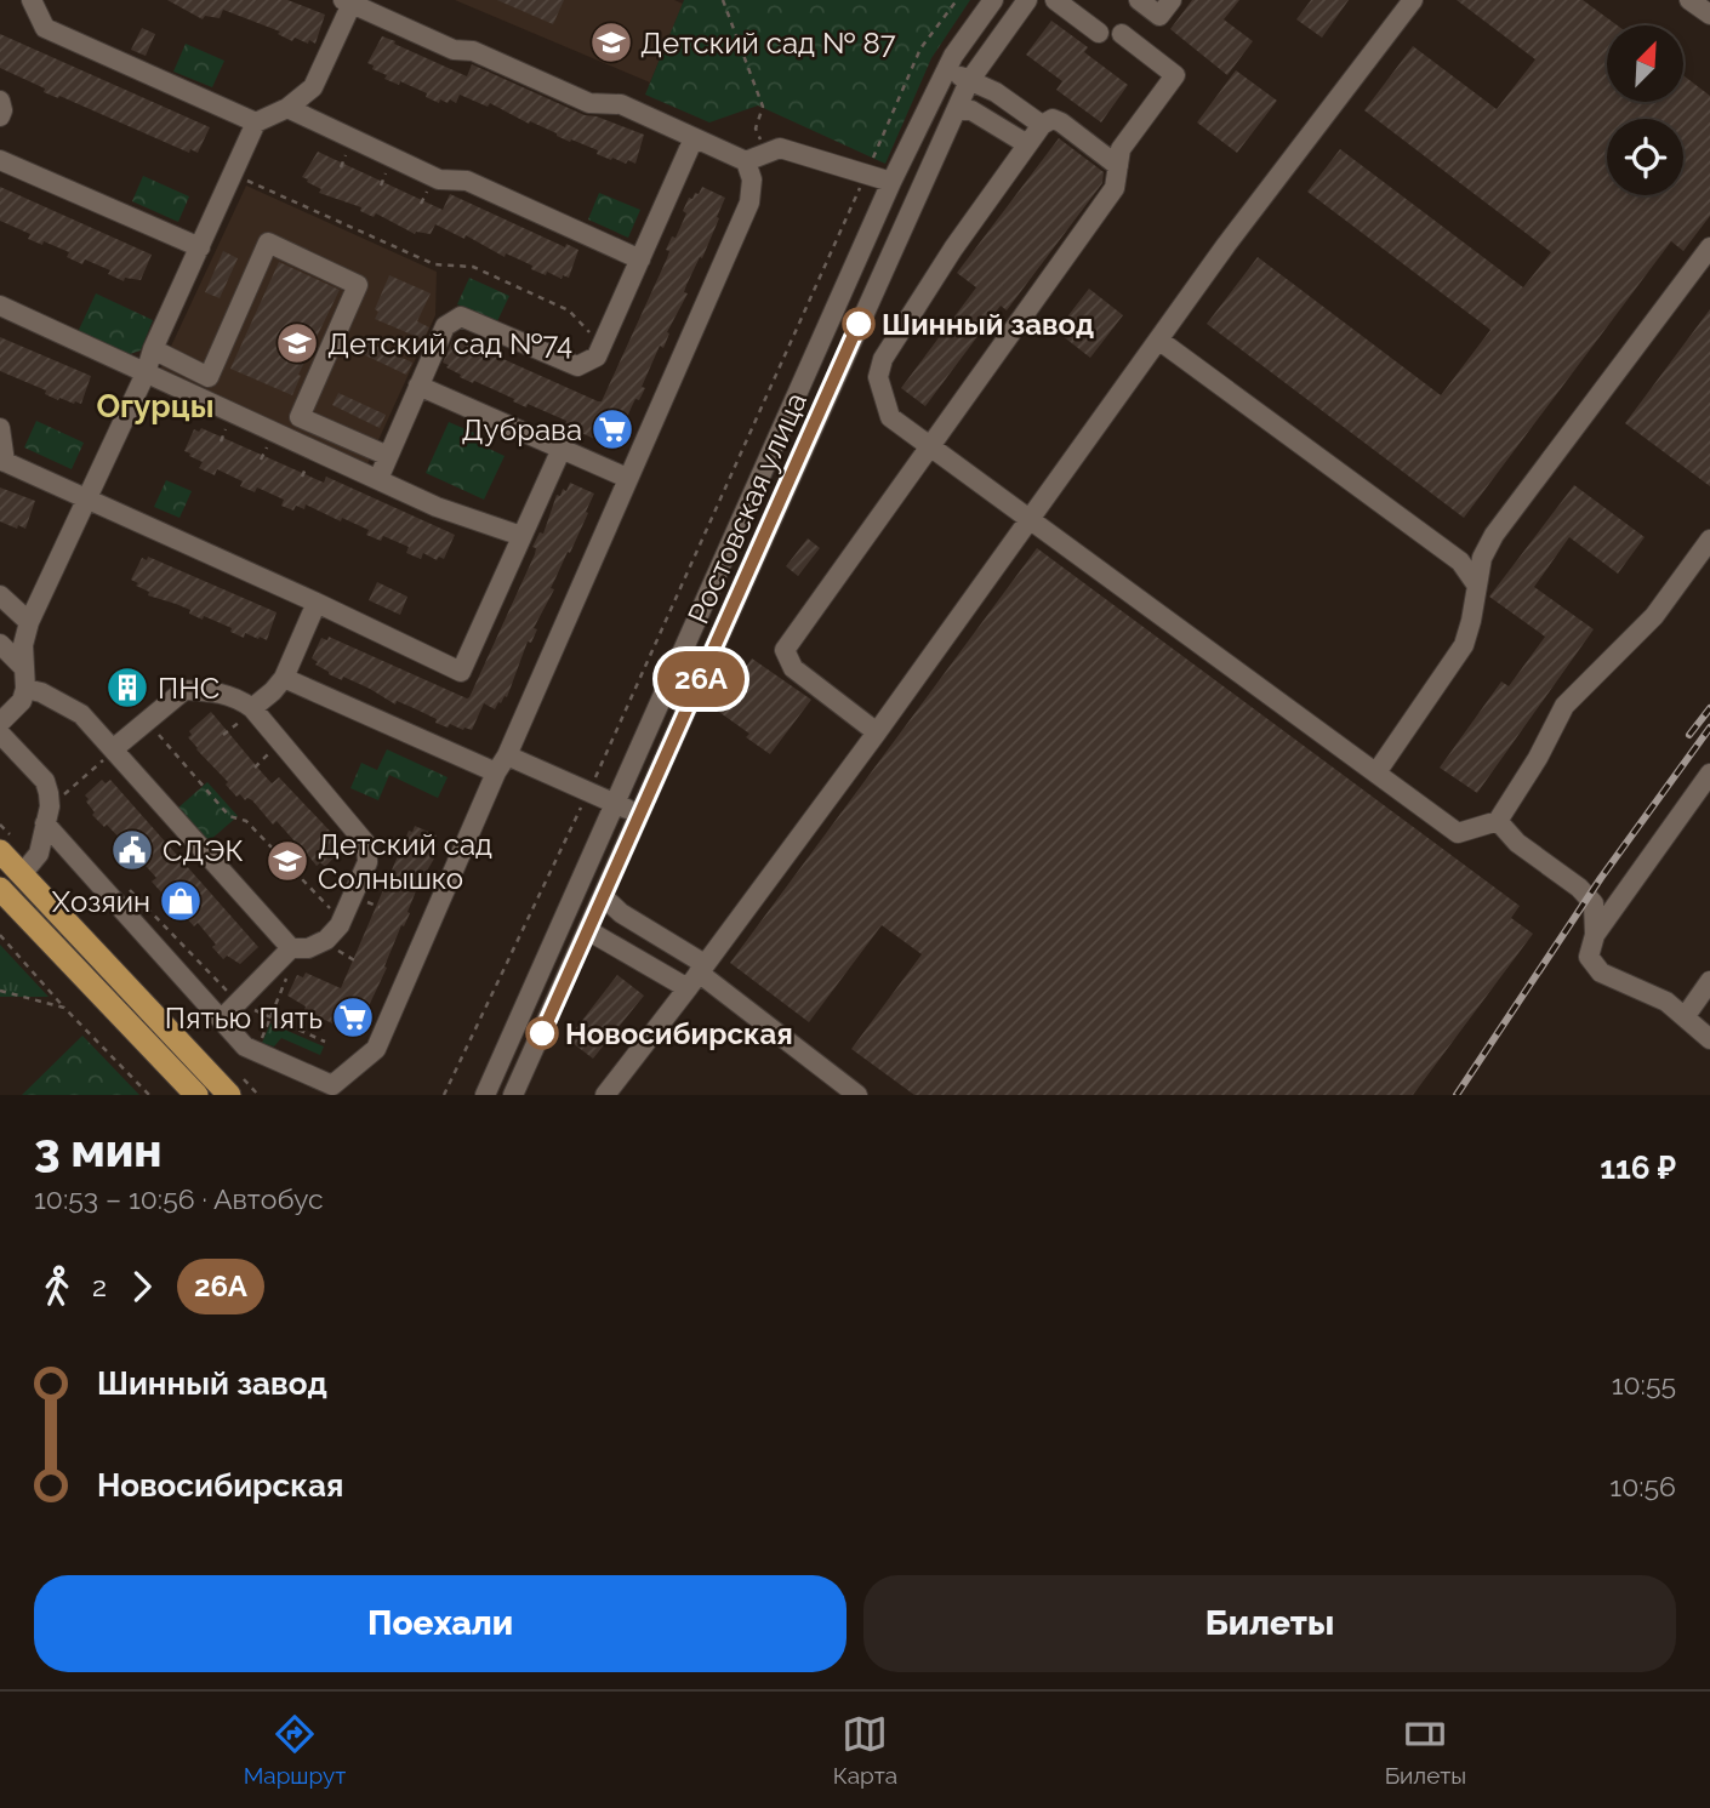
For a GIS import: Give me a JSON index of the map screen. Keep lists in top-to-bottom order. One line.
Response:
{"streets":{"street":["Ростовская улица"]},"districts":["Огурцы"],"places":{"school or university":["Детский сад № 87","Детский сад №74","Детский сад Солнышко"],"other":["Шинный завод","Новосибирская"],"supermarket":["Дубрава","Пятью Пять"],"building":["ПНС"],"public building":["СДЭК"],"shop":["Хозяин"]},"lines":["bus line 26А"],"north":"top right","page":{"on_map":"26А","heading":["3 мин","10:53 – 10:56 · Автобус","116 ₽"],"legs":["2","26А"],"list":[{"name":"Шинный завод","value":"10:55"},{"name":"Новосибирская","value":"10:56"}],"buttons":["Поехали","Билеты"],"tabs":["Маршрут","Карта","Билеты"]}}
